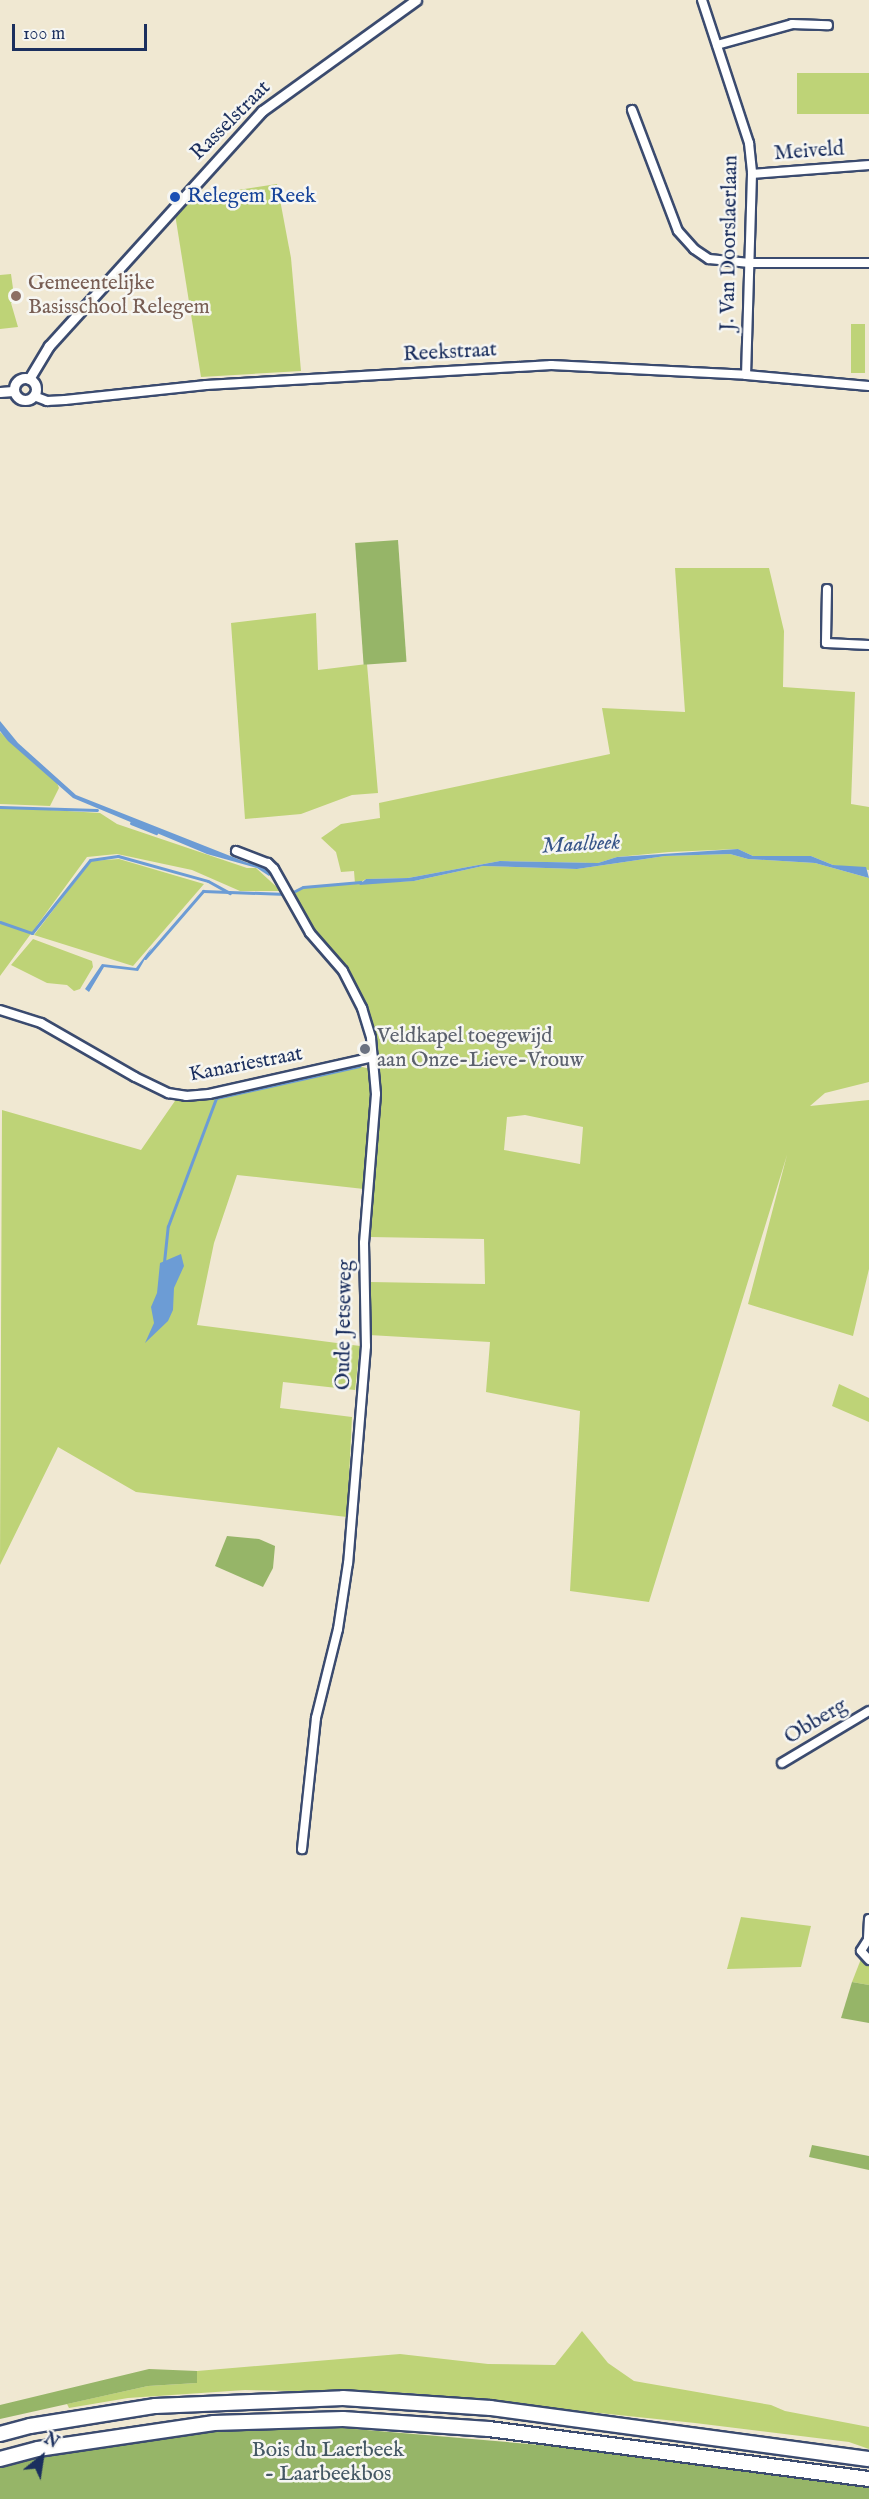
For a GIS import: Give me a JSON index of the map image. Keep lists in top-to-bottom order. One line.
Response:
{"streets":{"street":["Rasselstraat","Meiveld","J. Van Doorslaerlaan","Reekstraat","Kanariestraat","Oude Jetseweg","Obberg"]},"crossings":[["Rasselstraat","Reekstraat"],["Meiveld","J. Van Doorslaerlaan"],["J. Van Doorslaerlaan","Reekstraat"],["Kanariestraat","Oude Jetseweg"]],"water":["Maalbeek"],"parks":["Bois du Laerbeek - Laarbeekbos"],"places":["Relegem Reek","Gemeentelijke Basisschool Relegem","Veldkapel toegewijd aan Onze-Lieve-Vrouw"],"scale_bar":"100 m","north":"top right"}
